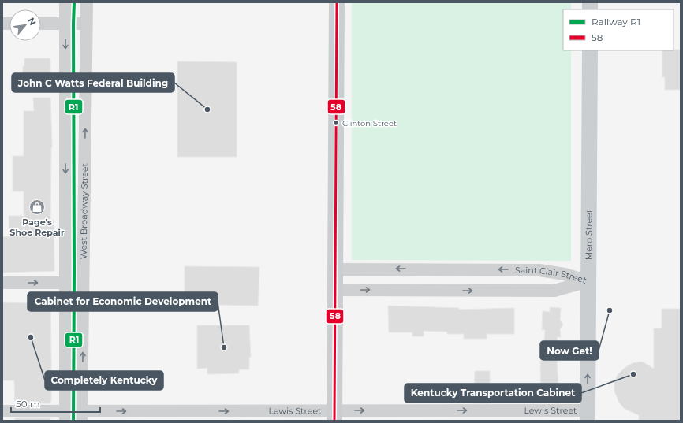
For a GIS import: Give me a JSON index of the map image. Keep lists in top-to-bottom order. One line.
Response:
{"streets":{"main road":["Mero Street"],"street":["West Broadway Street","Saint Clair Street","Lewis Street"]},"crossings":[["West Broadway Street","Lewis Street"],["Mero Street","Saint Clair Street"],["Mero Street","Lewis Street"]],"one_way":["Mero Street","Lewis Street"],"places":{"other":["John C Watts Federal Building","Clinton Street","Now Get!","Completely Kentucky","Cabinet for Economic Development","Kentucky Transportation Cabinet"],"shop":["Page's Shoe Repair"]},"lines":["rail line R1","transit line 58"],"legend":["Railway R1","58"],"scale_bar":"50 m","north":"top right"}
